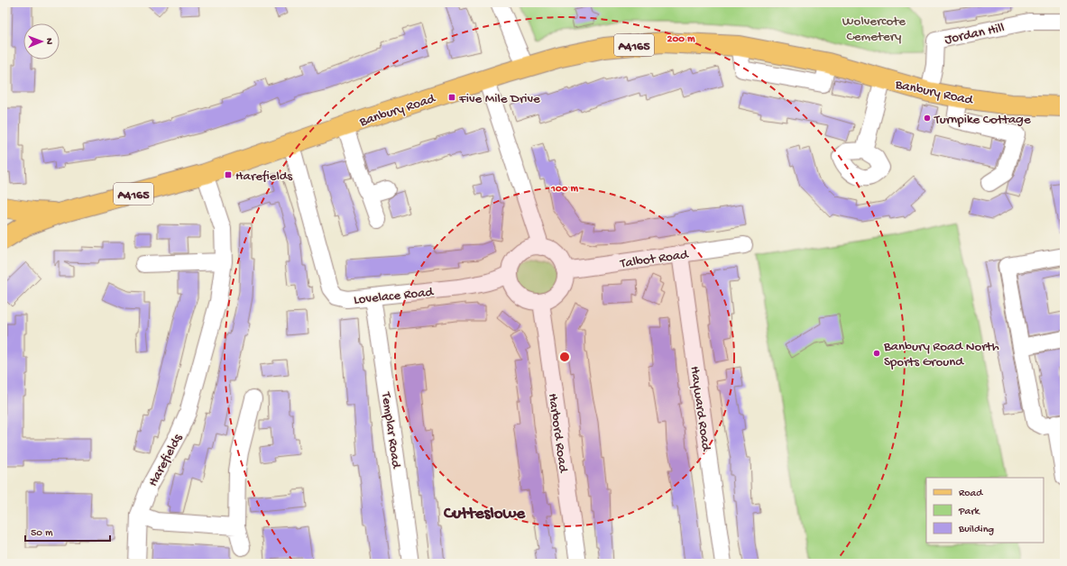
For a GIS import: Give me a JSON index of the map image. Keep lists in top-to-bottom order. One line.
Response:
{"streets":{"main road":["A4165","Banbury Road"],"street":["Jordan Hill","Talbot Road","Lovelace Road","Hayward Road","Templar Road","Harbord Road","Harefields"]},"crossings":[["Jordan Hill","Banbury Road"],["Banbury Road","Harefields"],["Talbot Road","Lovelace Road"],["Talbot Road","Hayward Road"],["Talbot Road","Harbord Road"],["Lovelace Road","Templar Road"],["Lovelace Road","Harbord Road"]],"districts":["Cutteslowe"],"parks":["Wolvercote Cemetery"],"places":{"transit":["Five Mile Drive","Harefields"],"other":["Turnpike Cottage","Banbury Road North Sports Ground"]},"legend":["Road","Park","Building"],"scale_bar":"50 m","north":"right","rings":["200 m","100 m"]}
